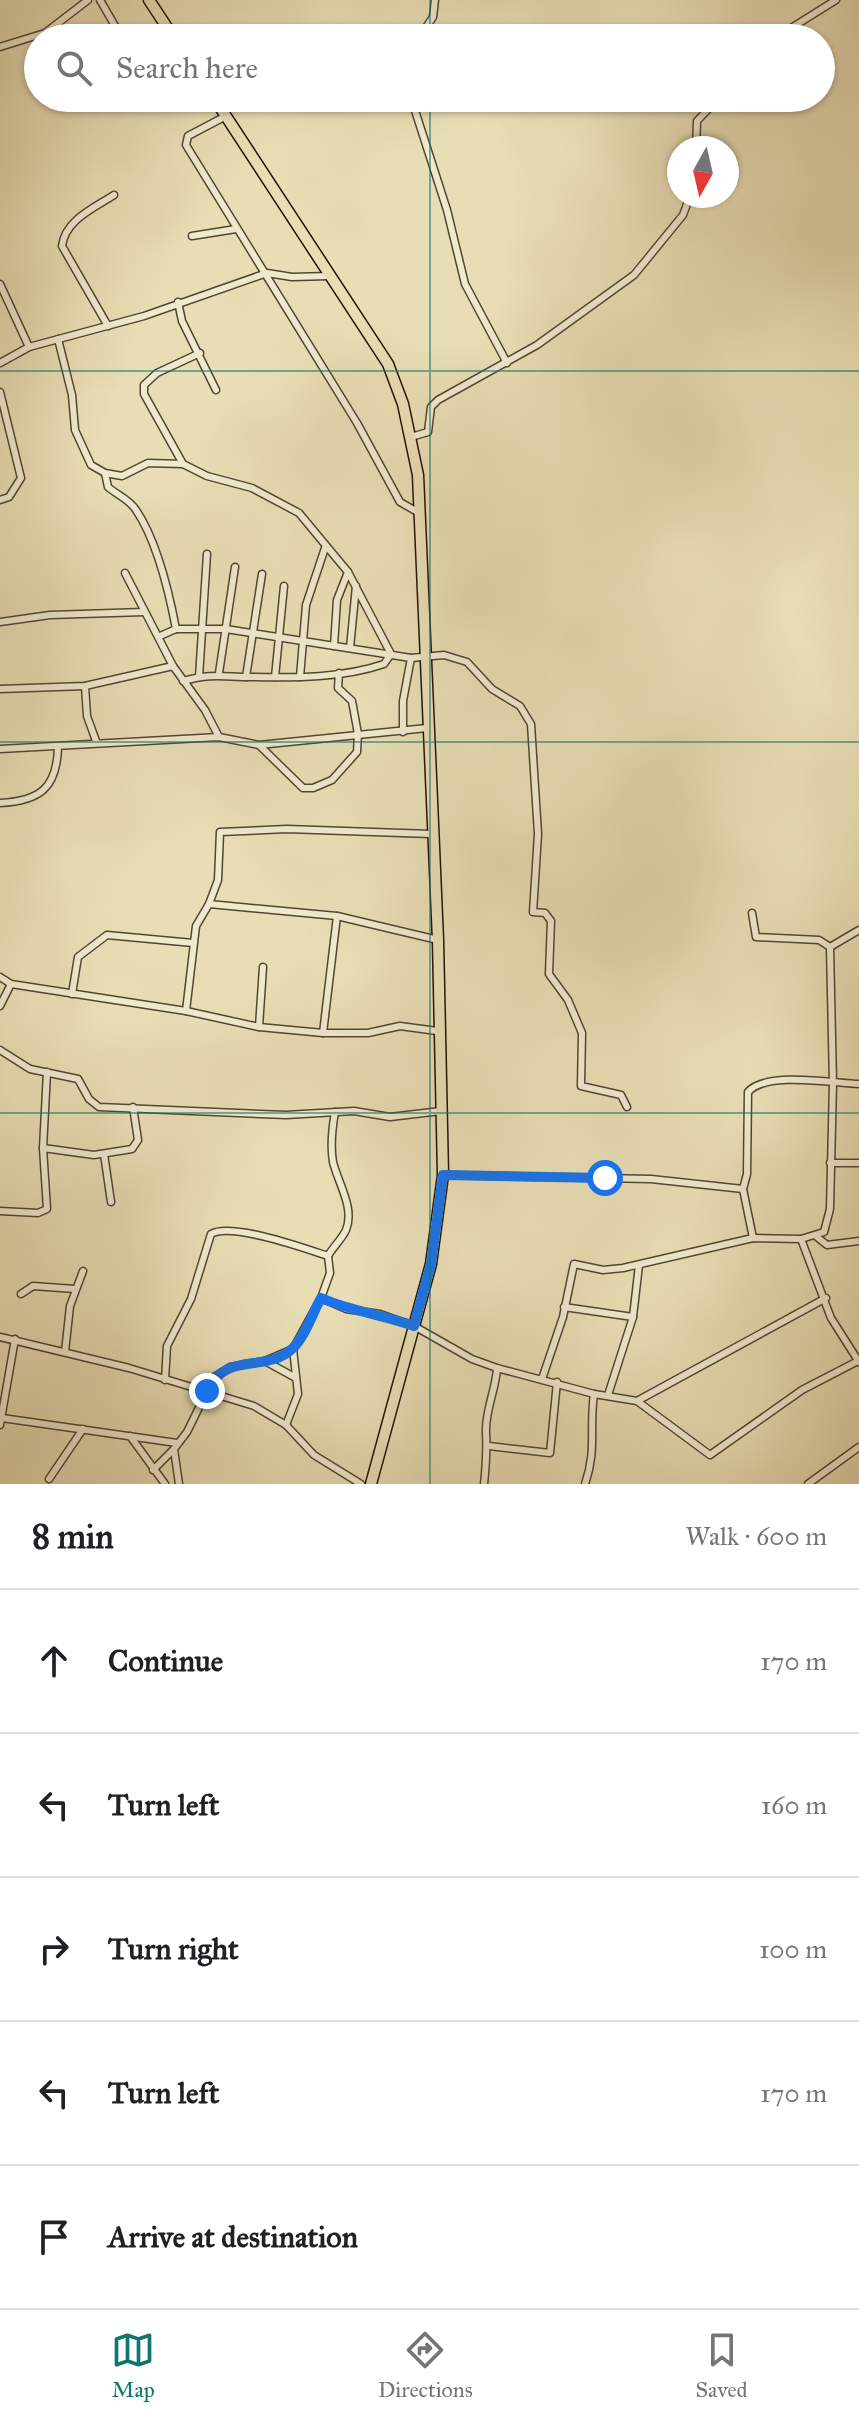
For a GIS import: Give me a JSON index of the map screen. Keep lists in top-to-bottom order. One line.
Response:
{"north":"bottom","page":{"search":"Search here","heading":["8 min","Walk · 600 m"],"list":[["Continue","170 m"],["Turn left","160 m"],["Turn right","100 m"],["Turn left","170 m"],"Arrive at destination"],"nav":["Map","Directions","Saved"]}}
